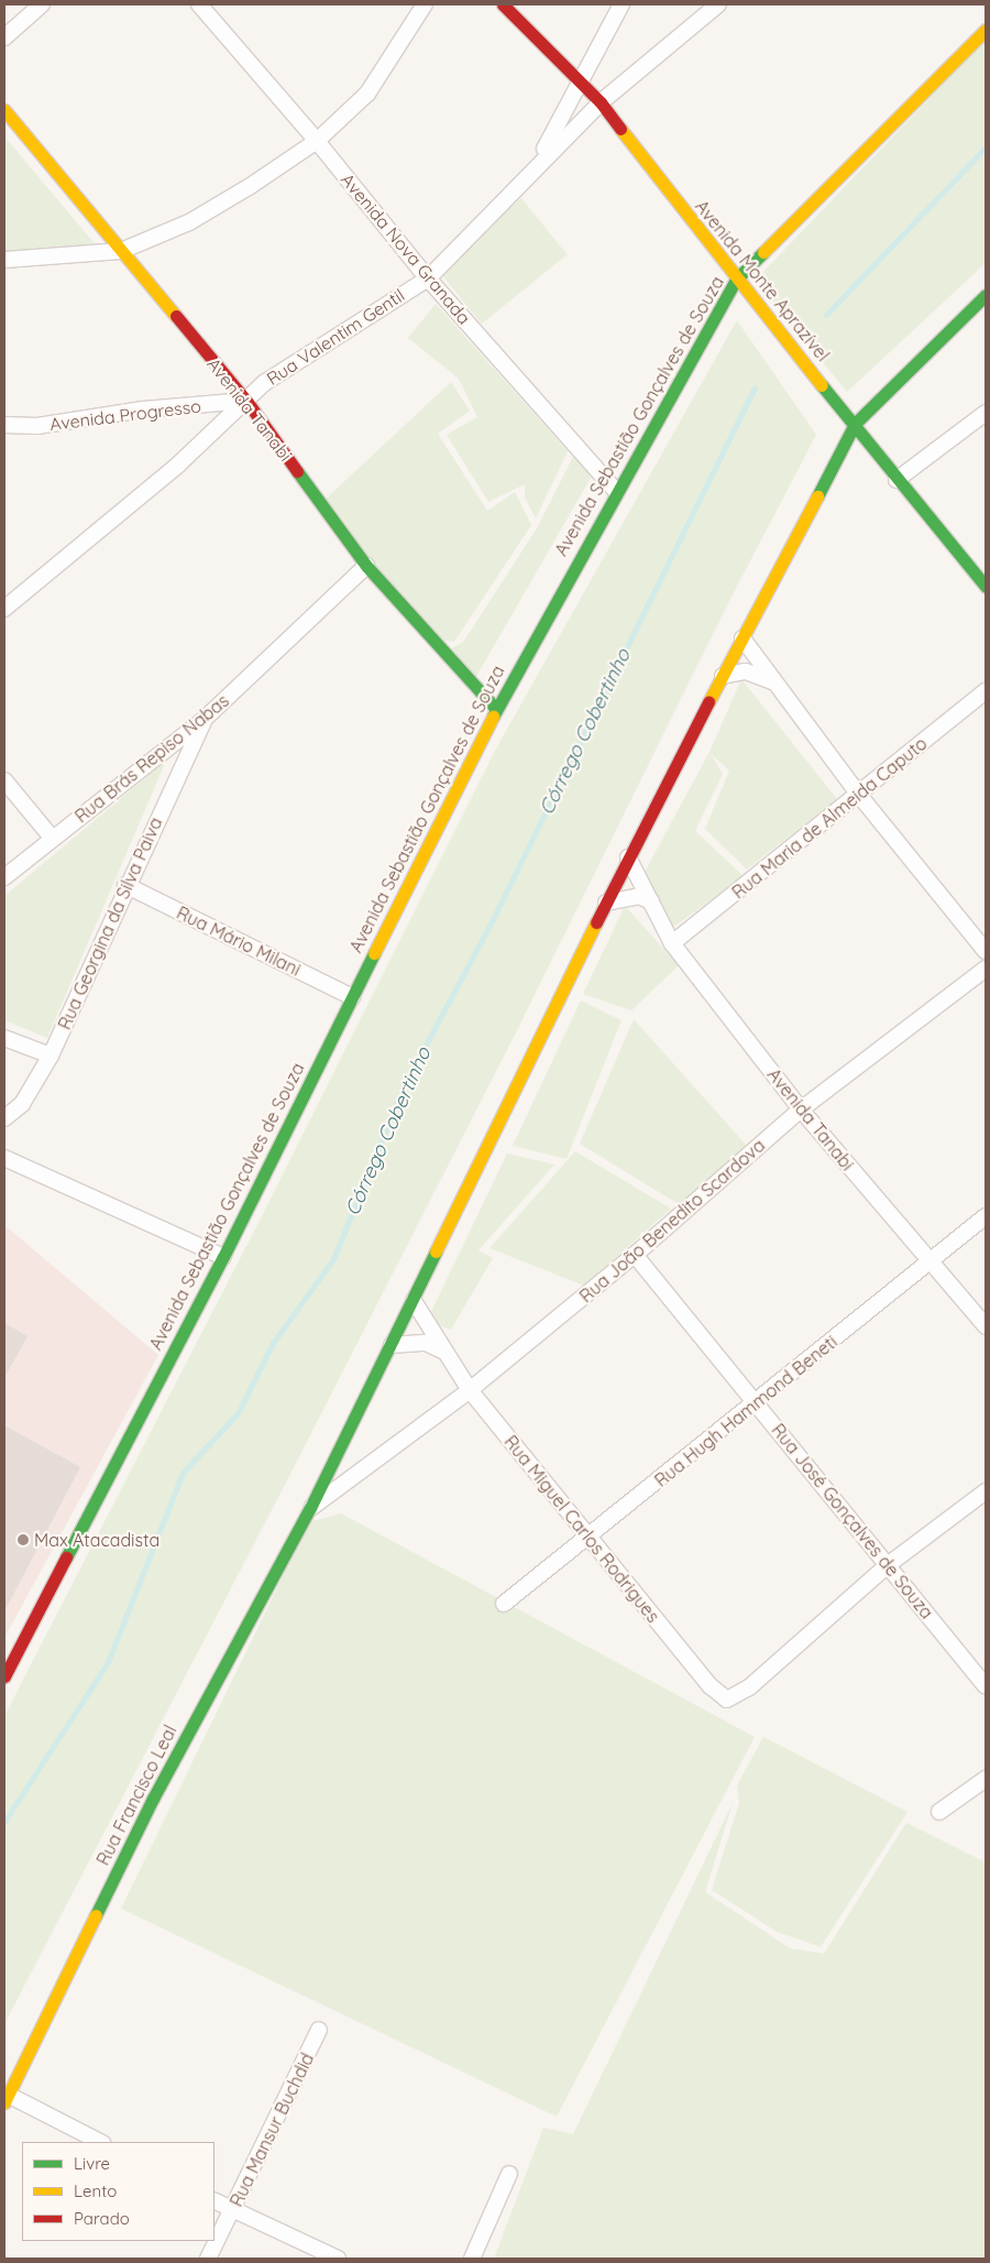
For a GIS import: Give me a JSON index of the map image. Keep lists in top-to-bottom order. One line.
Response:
{"streets":{"main road":["Avenida Monte Aprazível","Avenida Tanabi","Avenida Sebastião Gonçalves de Souza","Rua Francisco Leal"],"street":["Avenida Nova Granada","Rua Valentim Gentil","Avenida Progresso","Rua Brás Repiso Nabas","Rua Maria de Almeida Caputo","Rua Georgina da Silva Paiva","Rua Mário Milani","Rua João Benedito Scardova","Rua Hugh Hammond Beneti","Rua José Gonçalves de Souza","Rua Miguel Carlos Rodrigues","Rua Mansur Buchdid"]},"crossings":[["Avenida Nova Granada","Rua Valentim Gentil"],["Avenida Nova Granada","Avenida Sebastião Gonçalves de Souza"],["Avenida Monte Aprazível","Rua Valentim Gentil"],["Avenida Monte Aprazível","Avenida Sebastião Gonçalves de Souza"],["Rua Valentim Gentil","Avenida Tanabi"],["Rua Valentim Gentil","Avenida Progresso"],["Avenida Tanabi","Avenida Progresso"],["Avenida Tanabi","Avenida Sebastião Gonçalves de Souza"],["Avenida Tanabi","Rua Brás Repiso Nabas"],["Avenida Tanabi","Rua Maria de Almeida Caputo"],["Avenida Tanabi","Rua João Benedito Scardova"],["Avenida Tanabi","Rua Hugh Hammond Beneti"],["Avenida Sebastião Gonçalves de Souza","Rua Mário Milani"],["Rua Brás Repiso Nabas","Rua Georgina da Silva Paiva"],["Rua Georgina da Silva Paiva","Rua Mário Milani"],["Rua João Benedito Scardova","Rua José Gonçalves de Souza"],["Rua João Benedito Scardova","Rua Miguel Carlos Rodrigues"],["Rua João Benedito Scardova","Rua Francisco Leal"],["Rua Hugh Hammond Beneti","Rua José Gonçalves de Souza"],["Rua Hugh Hammond Beneti","Rua Miguel Carlos Rodrigues"],["Rua José Gonçalves de Souza","Rua Miguel Carlos Rodrigues"]],"water":["Córrego Cobertinho"],"places":["Max Atacadista"],"legend":["Livre","Lento","Parado"]}
